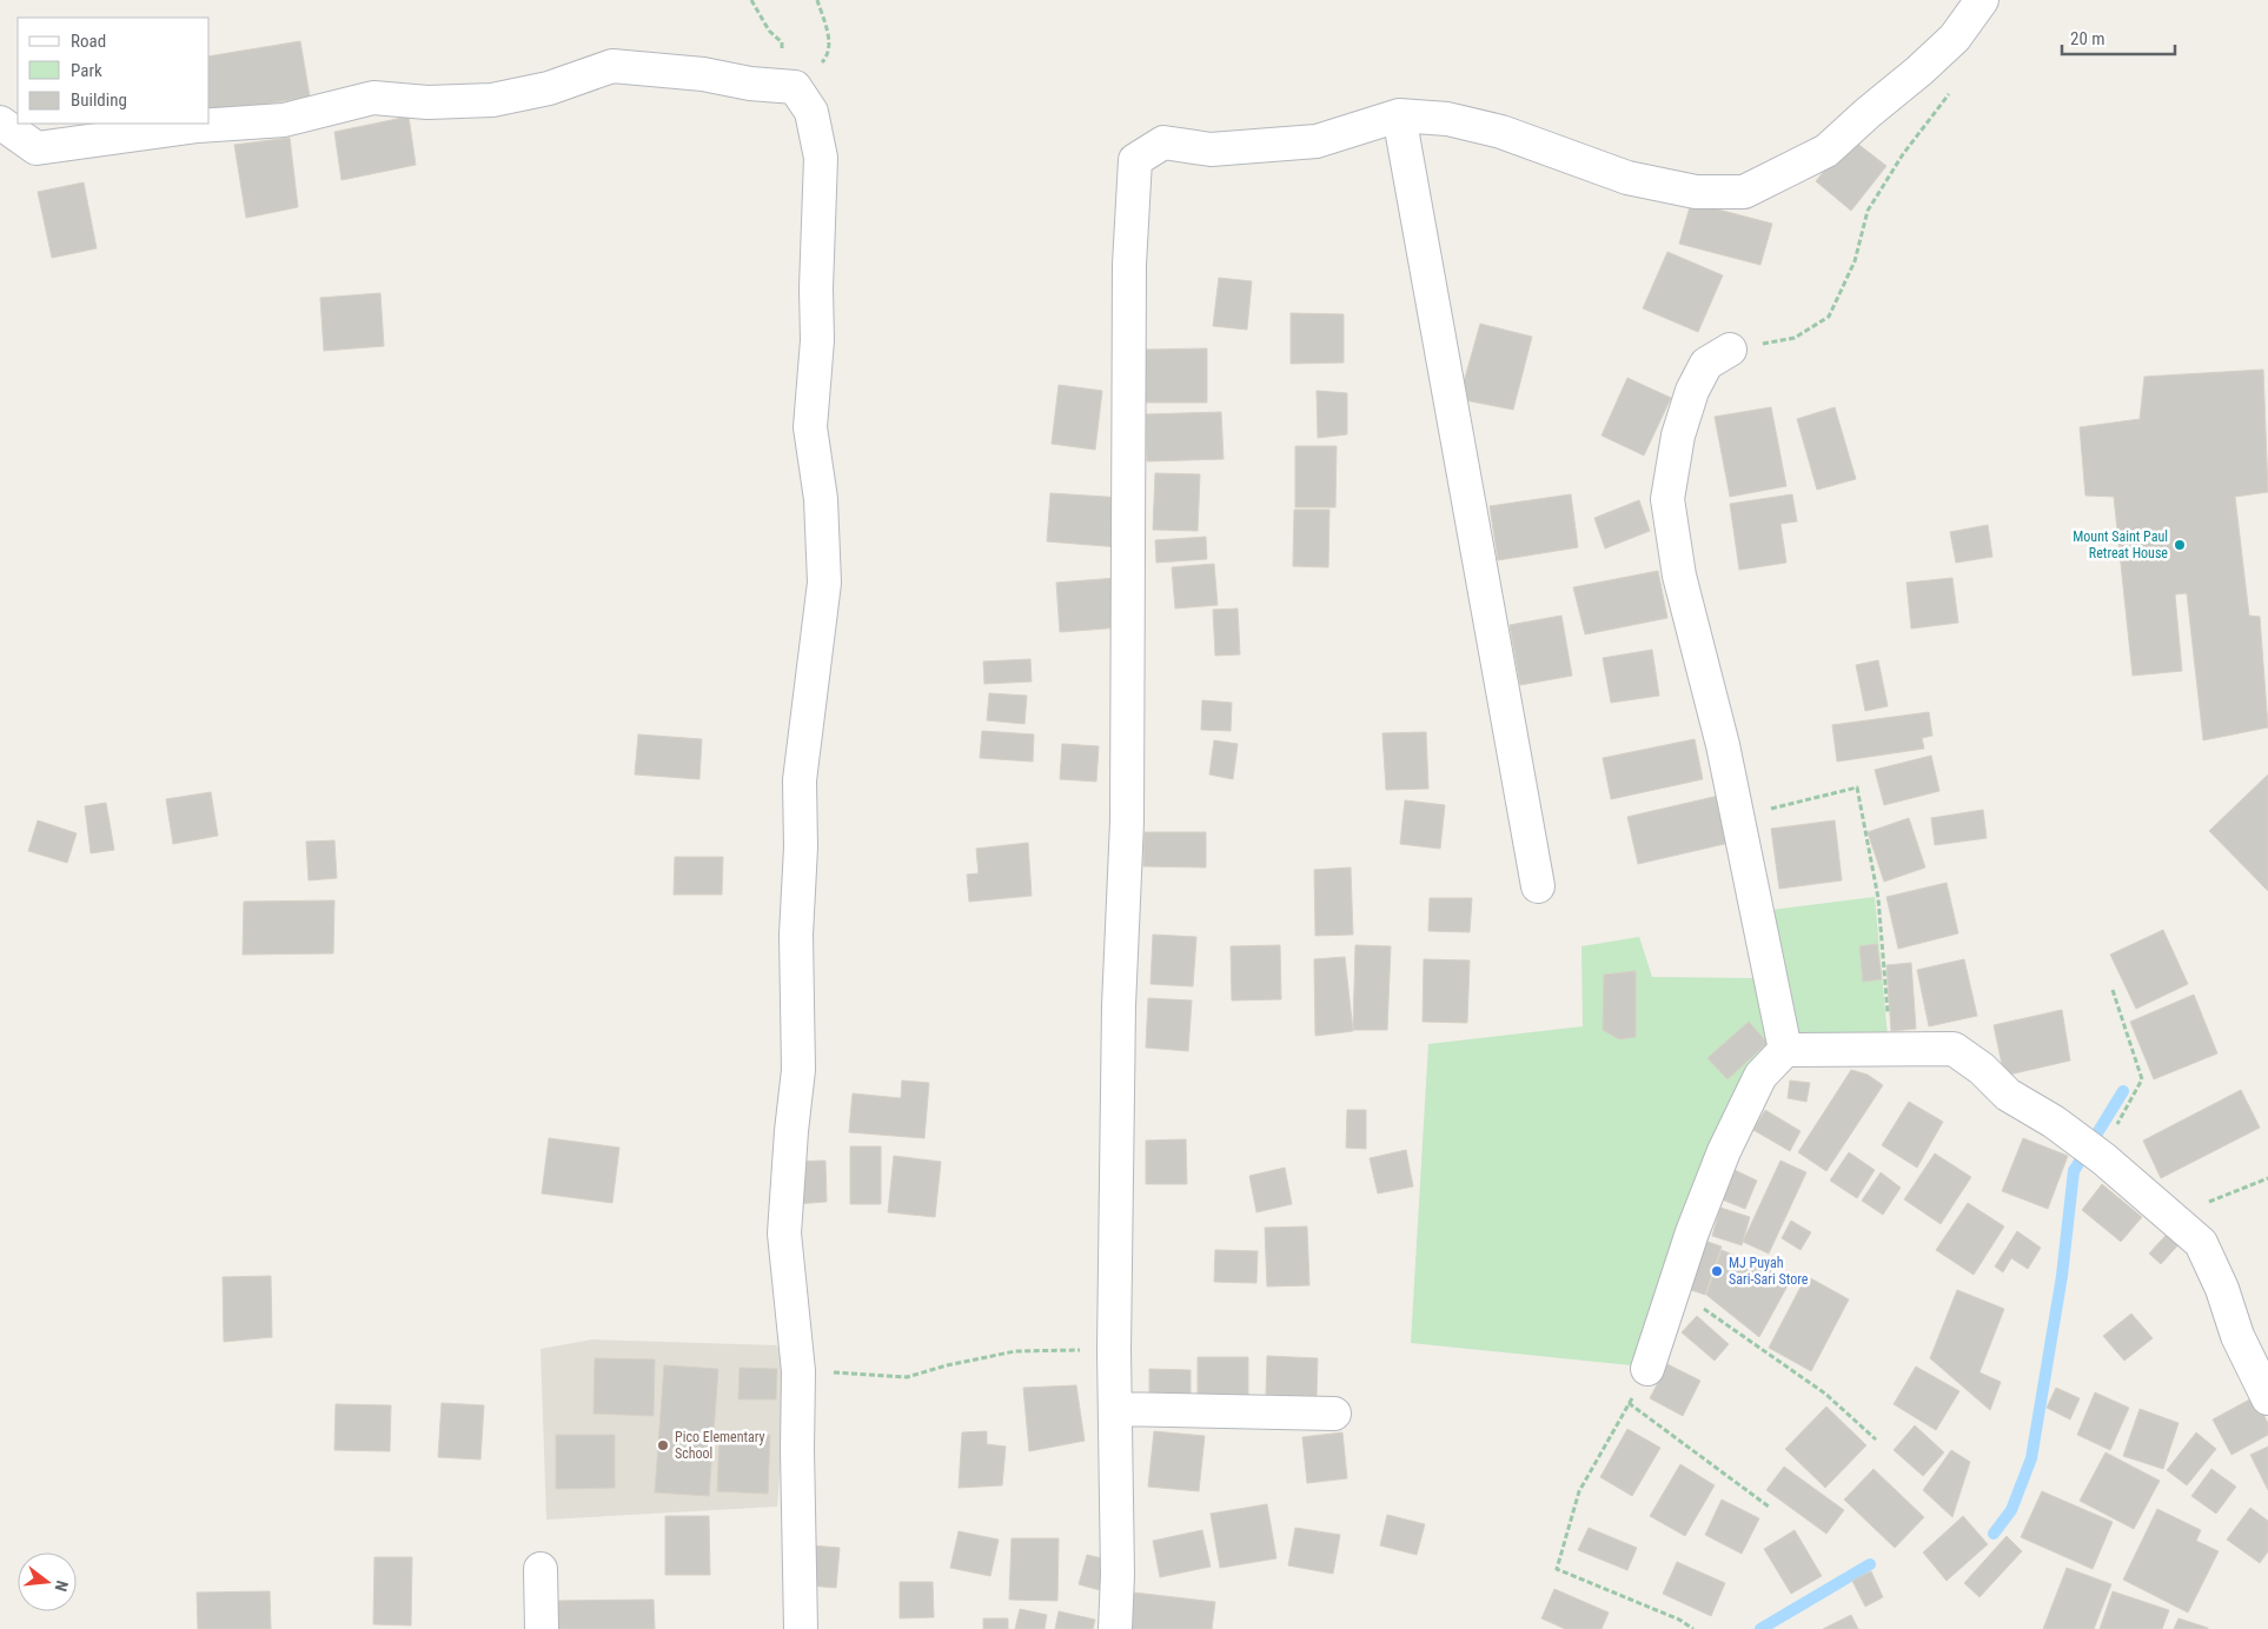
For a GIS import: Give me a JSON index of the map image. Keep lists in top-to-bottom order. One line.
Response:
{"places":["Mount Saint Paul Retreat House","MJ Puyah Sari-Sari Store","Pico Elementary School"],"legend":["Road","Park","Building"],"scale_bar":"20 m","north":"right"}
